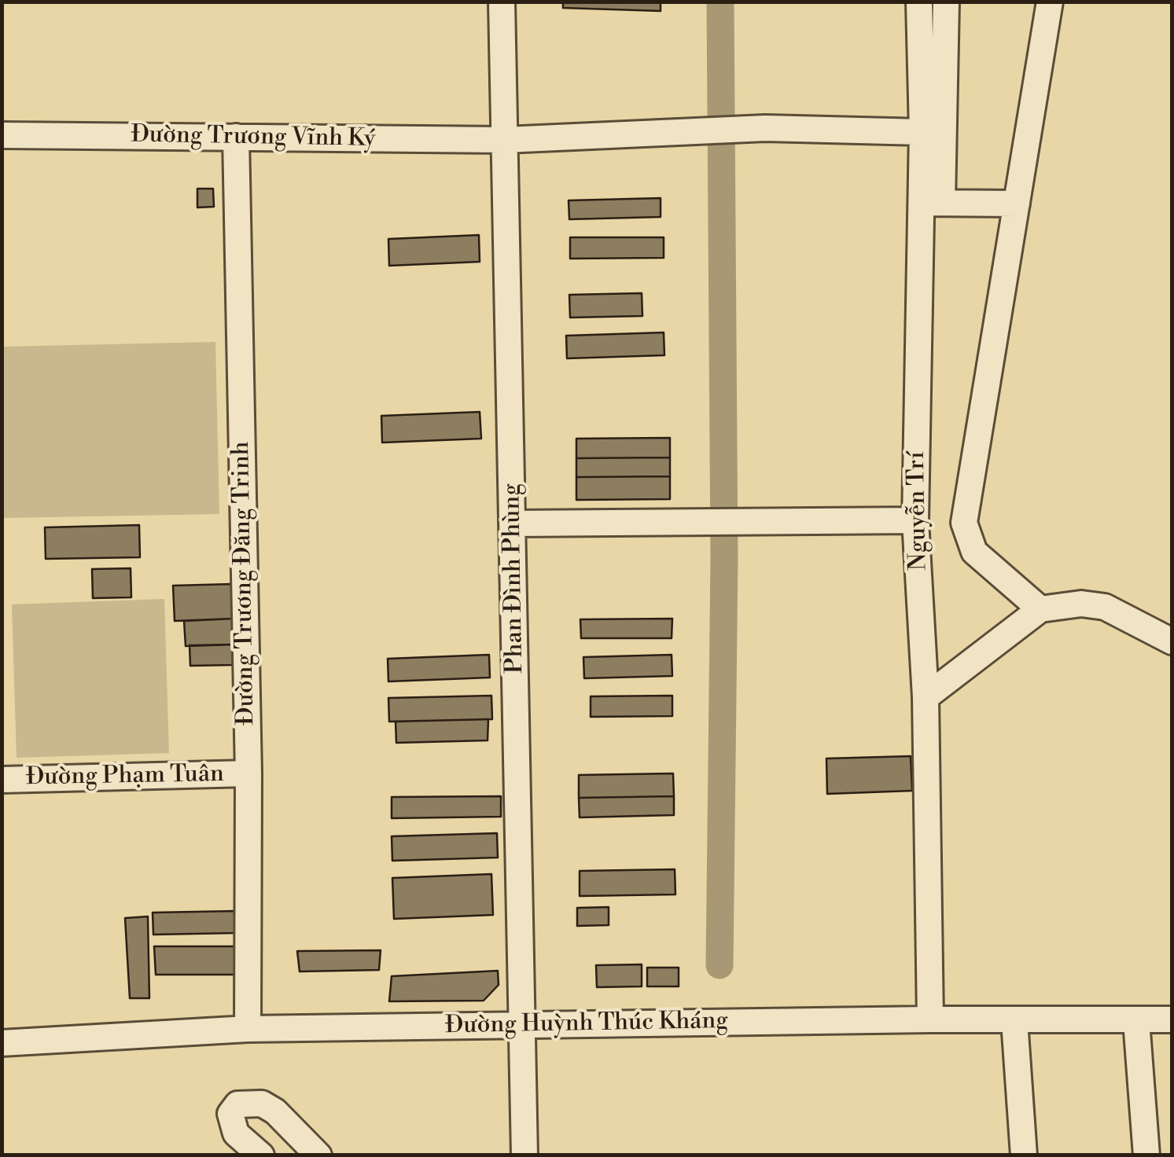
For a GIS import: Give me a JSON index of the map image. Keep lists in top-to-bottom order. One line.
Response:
{"streets":{"street":["Đường Trương Vĩnh Ký","Nguyễn Trí","Phan Đình Phùng","Đường Trương Đăng Trinh","Đường Phạm Tuân","Đường Huỳnh Thúc Kháng"]},"crossings":[["Đường Trương Vĩnh Ký","Nguyễn Trí"],["Đường Trương Vĩnh Ký","Phan Đình Phùng"],["Đường Trương Vĩnh Ký","Đường Trương Đăng Trinh"],["Nguyễn Trí","Đường Huỳnh Thúc Kháng"],["Phan Đình Phùng","Đường Huỳnh Thúc Kháng"],["Đường Trương Đăng Trinh","Đường Phạm Tuân"],["Đường Trương Đăng Trinh","Đường Huỳnh Thúc Kháng"]]}
